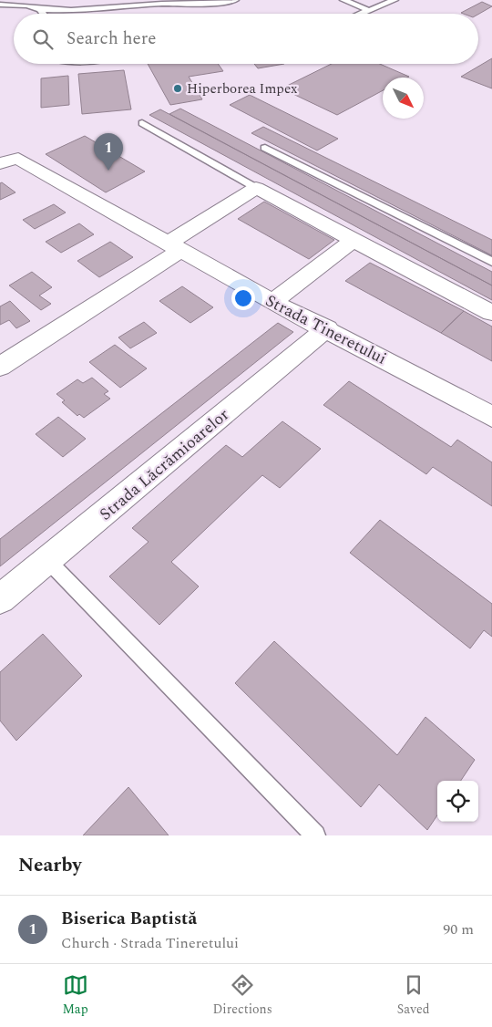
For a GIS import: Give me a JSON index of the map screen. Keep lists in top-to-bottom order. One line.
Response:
{"streets":{"street":["Strada Tineretului","Strada Lăcrămioarelor"]},"crossings":[["Strada Tineretului","Strada Lăcrămioarelor"]],"places":["Hiperborea Impex"],"north":"bottom right","page":{"search":"Search here","pins":"1","heading":"Nearby","list":[{"mark":"1","name":"Biserica Baptistă","note":"Church · Strada Tineretului","value":"90 m"}],"nav":["Map","Directions","Saved"]}}
